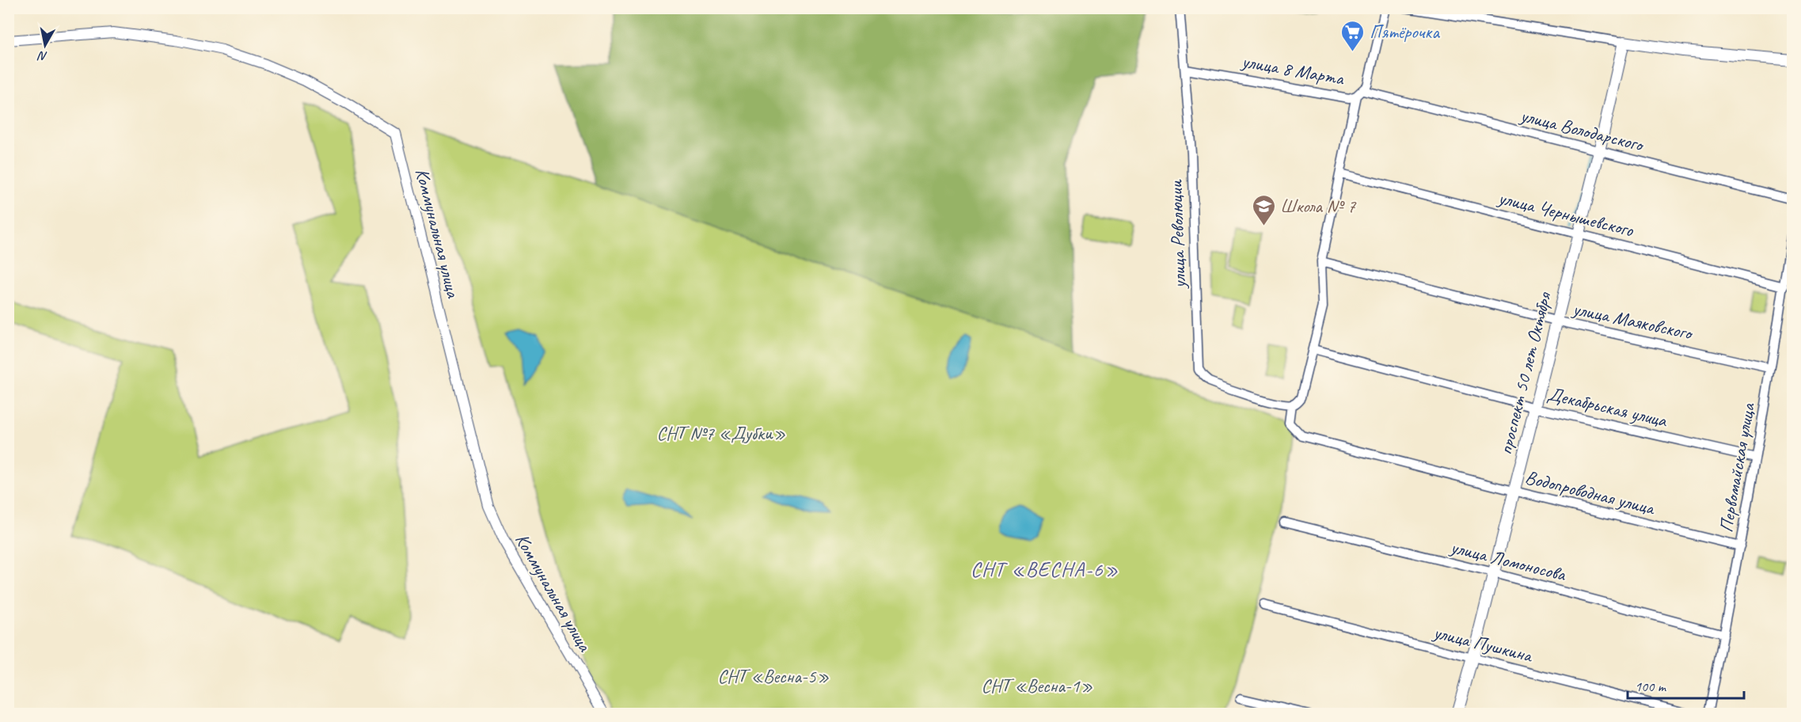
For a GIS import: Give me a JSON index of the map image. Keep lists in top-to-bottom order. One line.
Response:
{"streets":{"main road":["проспект 50 лет Октября"],"street":["улица 8 Марта","улица Володарского","улица Чернышевского","Коммунальная улица","улица Революции","улица Маяковского","Декабрьская улица","Первомайская улица","Водопроводная улица","улица Ломоносова","улица Пушкина"]},"crossings":[["улица 8 Марта","улица Володарского"],["улица 8 Марта","улица Революции"],["улица Володарского","проспект 50 лет Октября"],["улица Чернышевского","проспект 50 лет Октября"],["улица Чернышевского","Первомайская улица"],["улица Революции","Водопроводная улица"],["улица Маяковского","проспект 50 лет Октября"],["улица Маяковского","Первомайская улица"],["проспект 50 лет Октября","Декабрьская улица"],["проспект 50 лет Октября","Водопроводная улица"],["проспект 50 лет Октября","улица Ломоносова"],["проспект 50 лет Октября","улица Пушкина"],["Декабрьская улица","Первомайская улица"],["Первомайская улица","Водопроводная улица"],["Первомайская улица","улица Ломоносова"]],"districts":["СНТ «ВЕСНА-6»"],"parks":["СНТ №7 «Дубки»","СНТ «Весна-5»","СНТ «Весна-1»"],"places":{"supermarket":["Пятёрочка"],"school or university":["Школа № 7"]},"scale_bar":"100 m","north":"bottom"}
